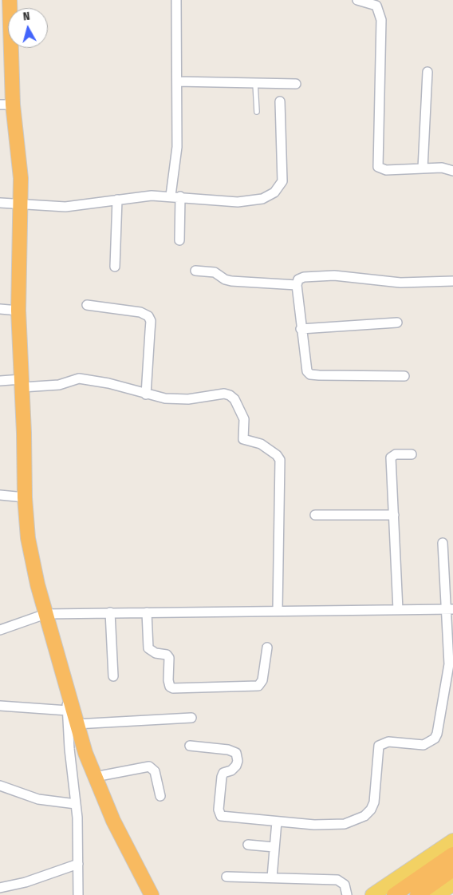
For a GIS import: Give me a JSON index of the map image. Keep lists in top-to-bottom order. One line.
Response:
{"north":"top"}
